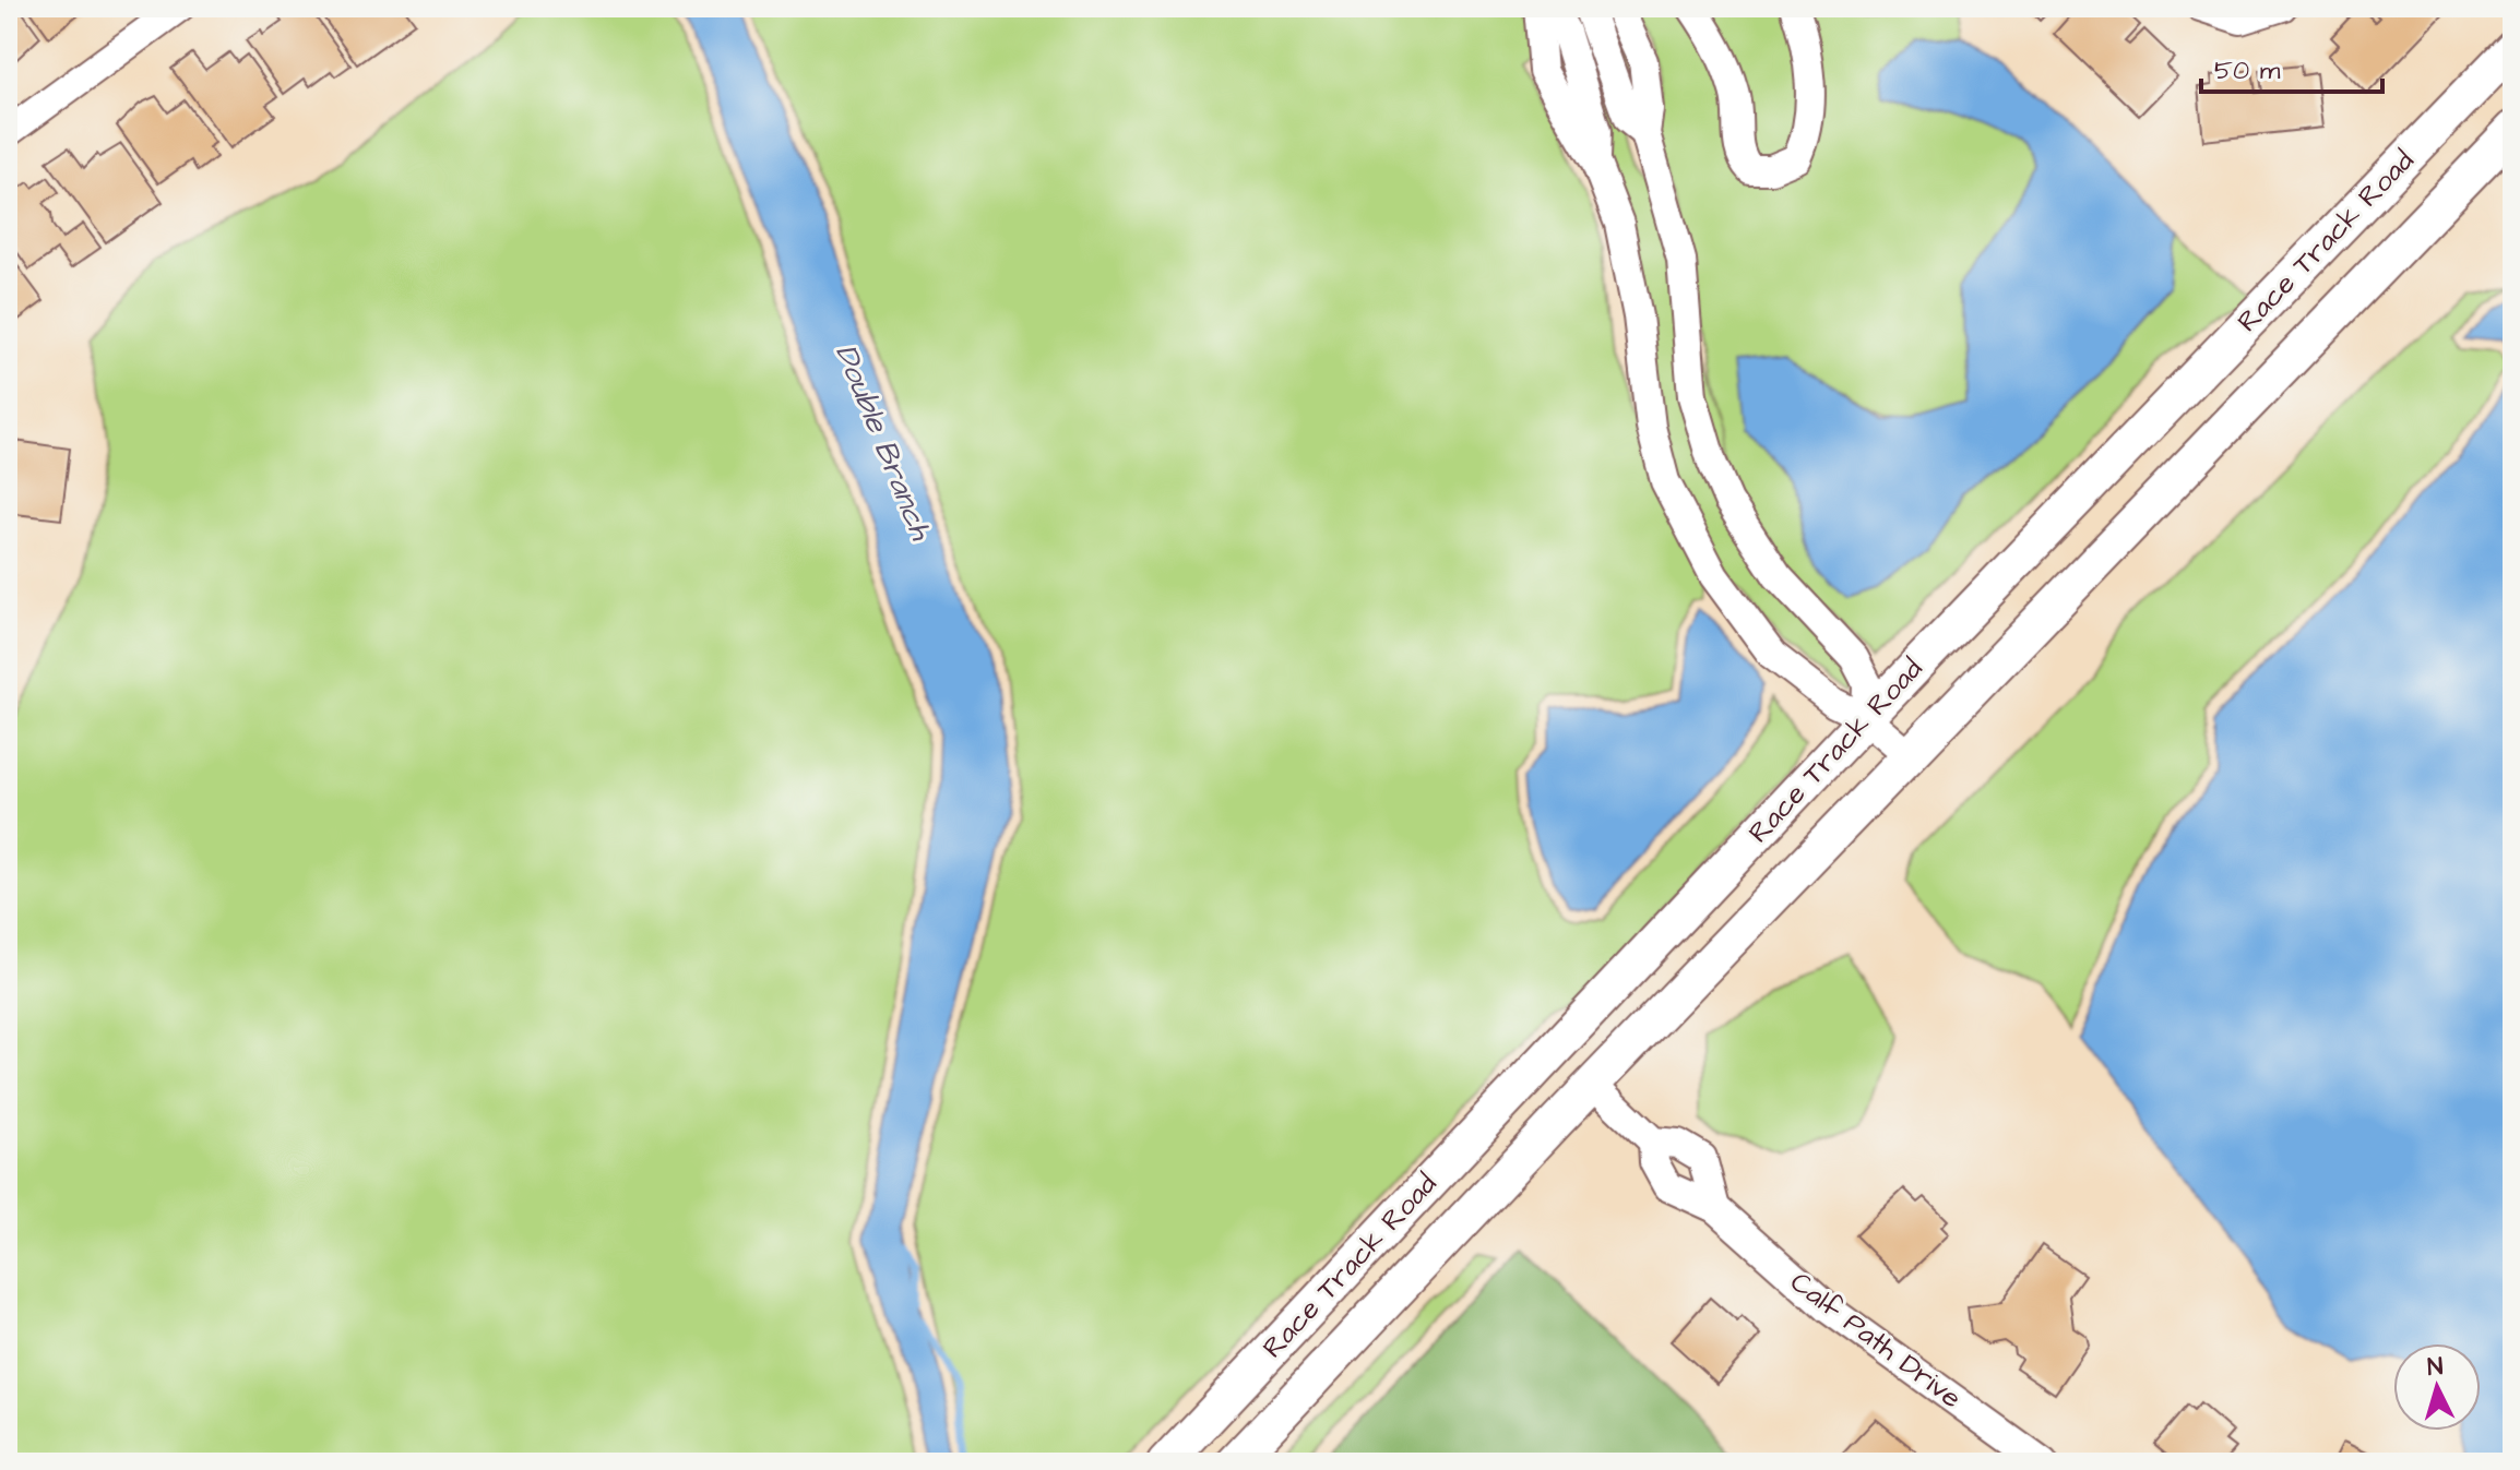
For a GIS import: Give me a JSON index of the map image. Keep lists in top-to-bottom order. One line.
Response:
{"streets":{"main road":["Race Track Road"],"street":["Calf Path Drive"]},"crossings":[["Race Track Road","Calf Path Drive"]],"water":["Double Branch"],"scale_bar":"50 m","north":"top"}
